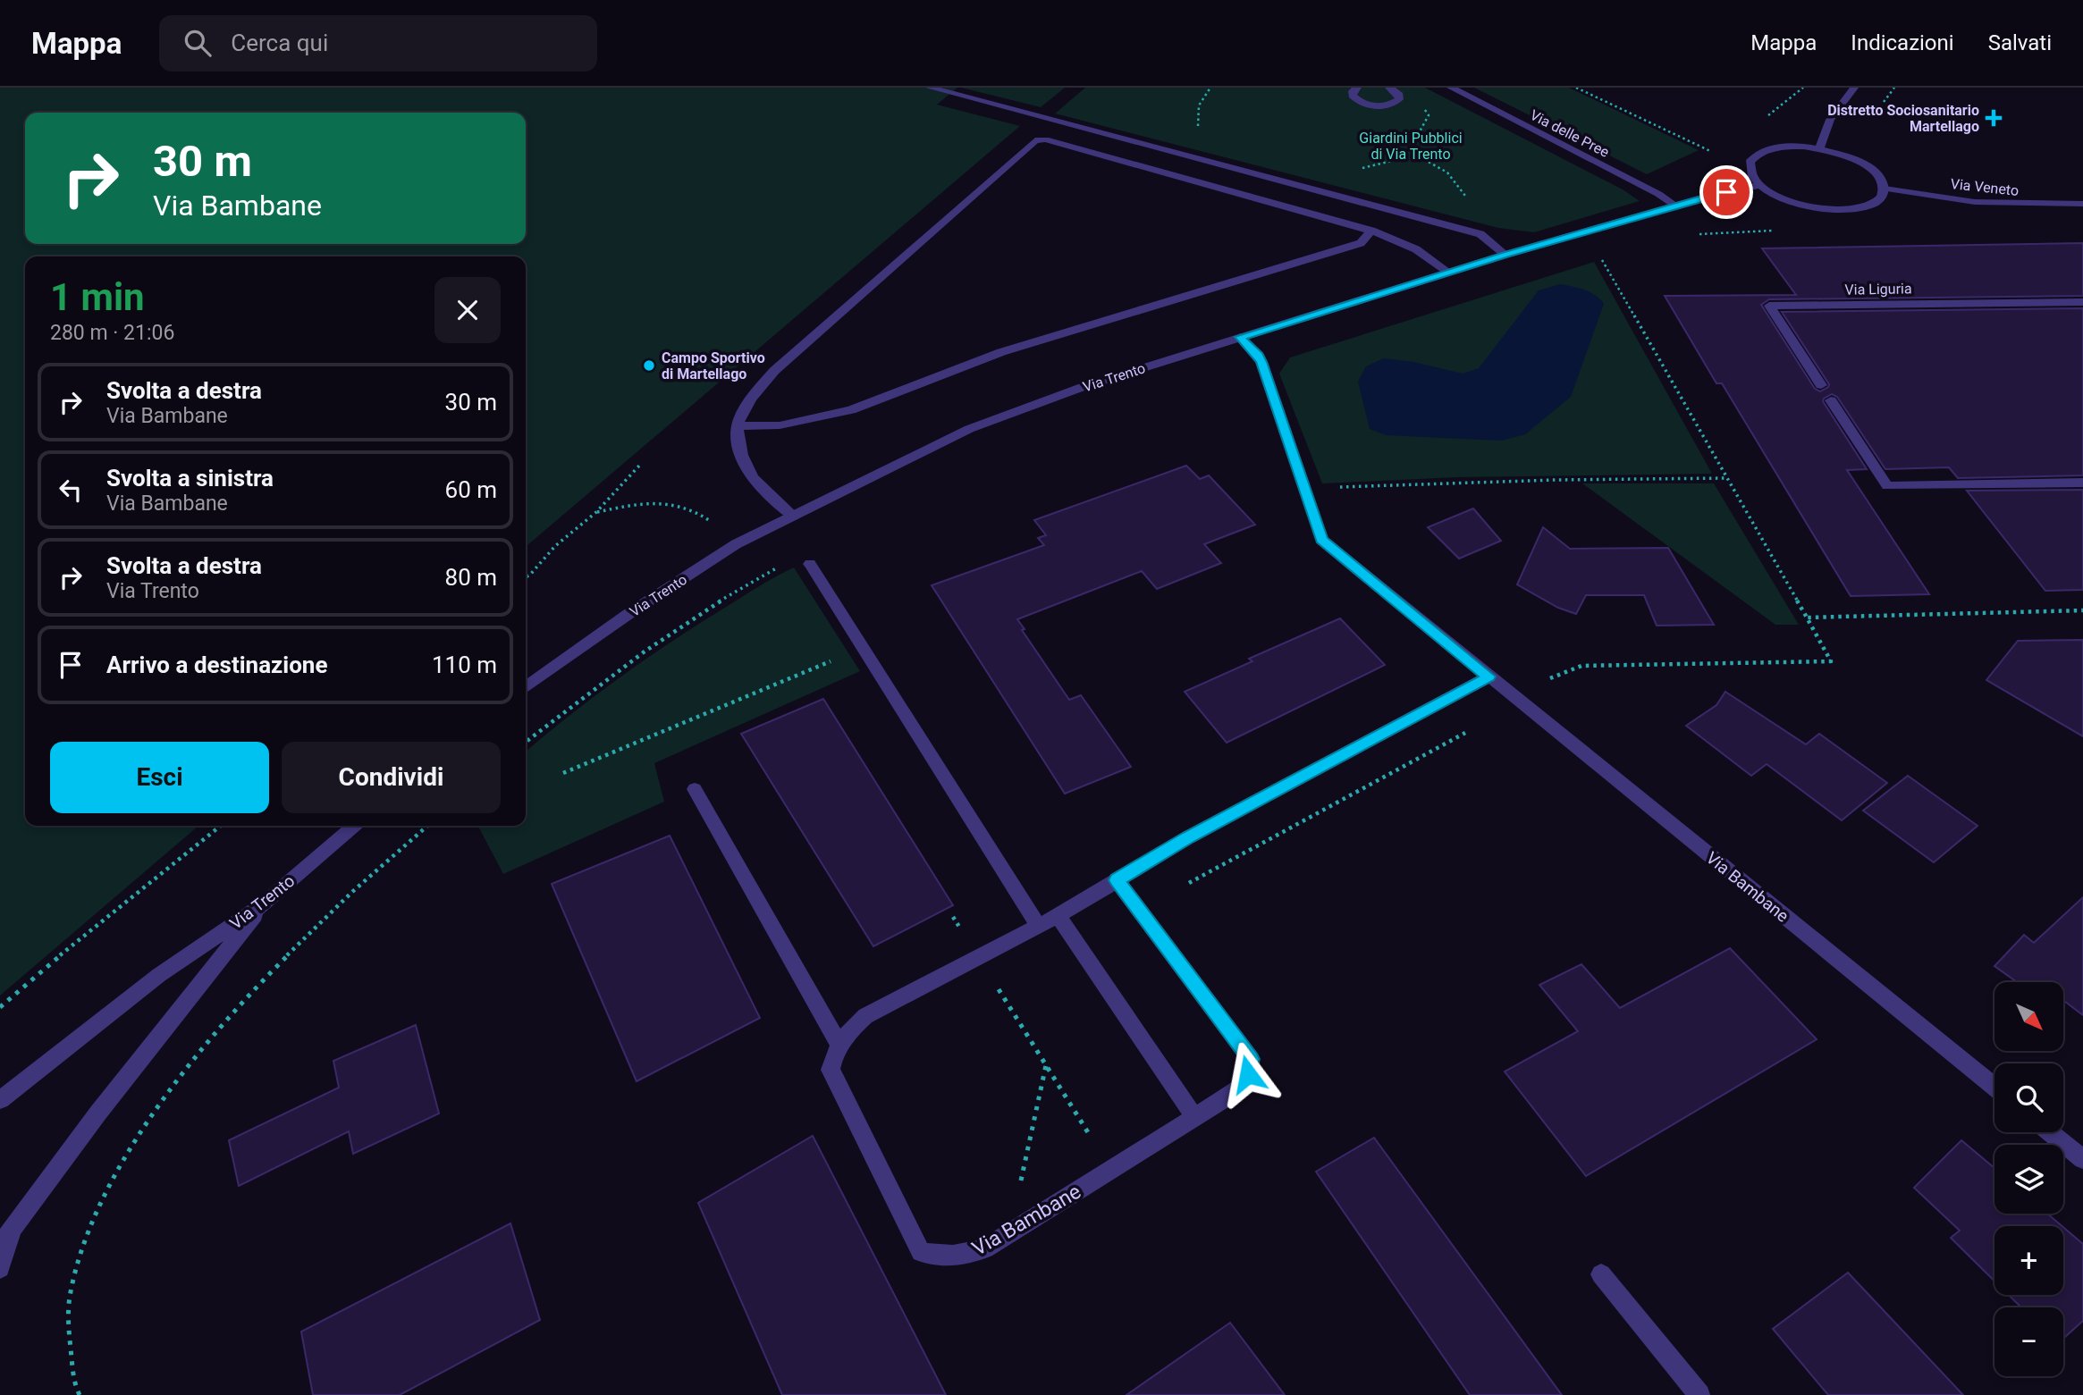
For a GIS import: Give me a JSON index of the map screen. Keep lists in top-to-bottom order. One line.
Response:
{"streets":{"street":["Via delle Pree","Via Veneto","Via Liguria","Via Trento","Via Bambane"]},"crossings":[["Via delle Pree","Via Trento"],["Via Trento","Via Bambane"]],"parks":["Giardini Pubblici di Via Trento"],"places":{"health":["Distretto Sociosanitario Martellago"],"other":["Campo Sportivo di Martellago"]},"north":"bottom right","page":{"header":"Mappa","search":"Cerca qui","nav":["Mappa","Indicazioni","Salvati"],"turn":["30 m","Via Bambane"],"heading":["1 min","280 m · 21:06"],"list":[{"name":"Svolta a destra","note":"Via Bambane","value":"30 m"},{"name":"Svolta a sinistra","note":"Via Bambane","value":"60 m"},{"name":"Svolta a destra","note":"Via Trento","value":"80 m"},{"name":"Arrivo a destinazione","value":"110 m"}],"buttons":["Esci","Condividi"],"map_buttons":["+","−"]}}
